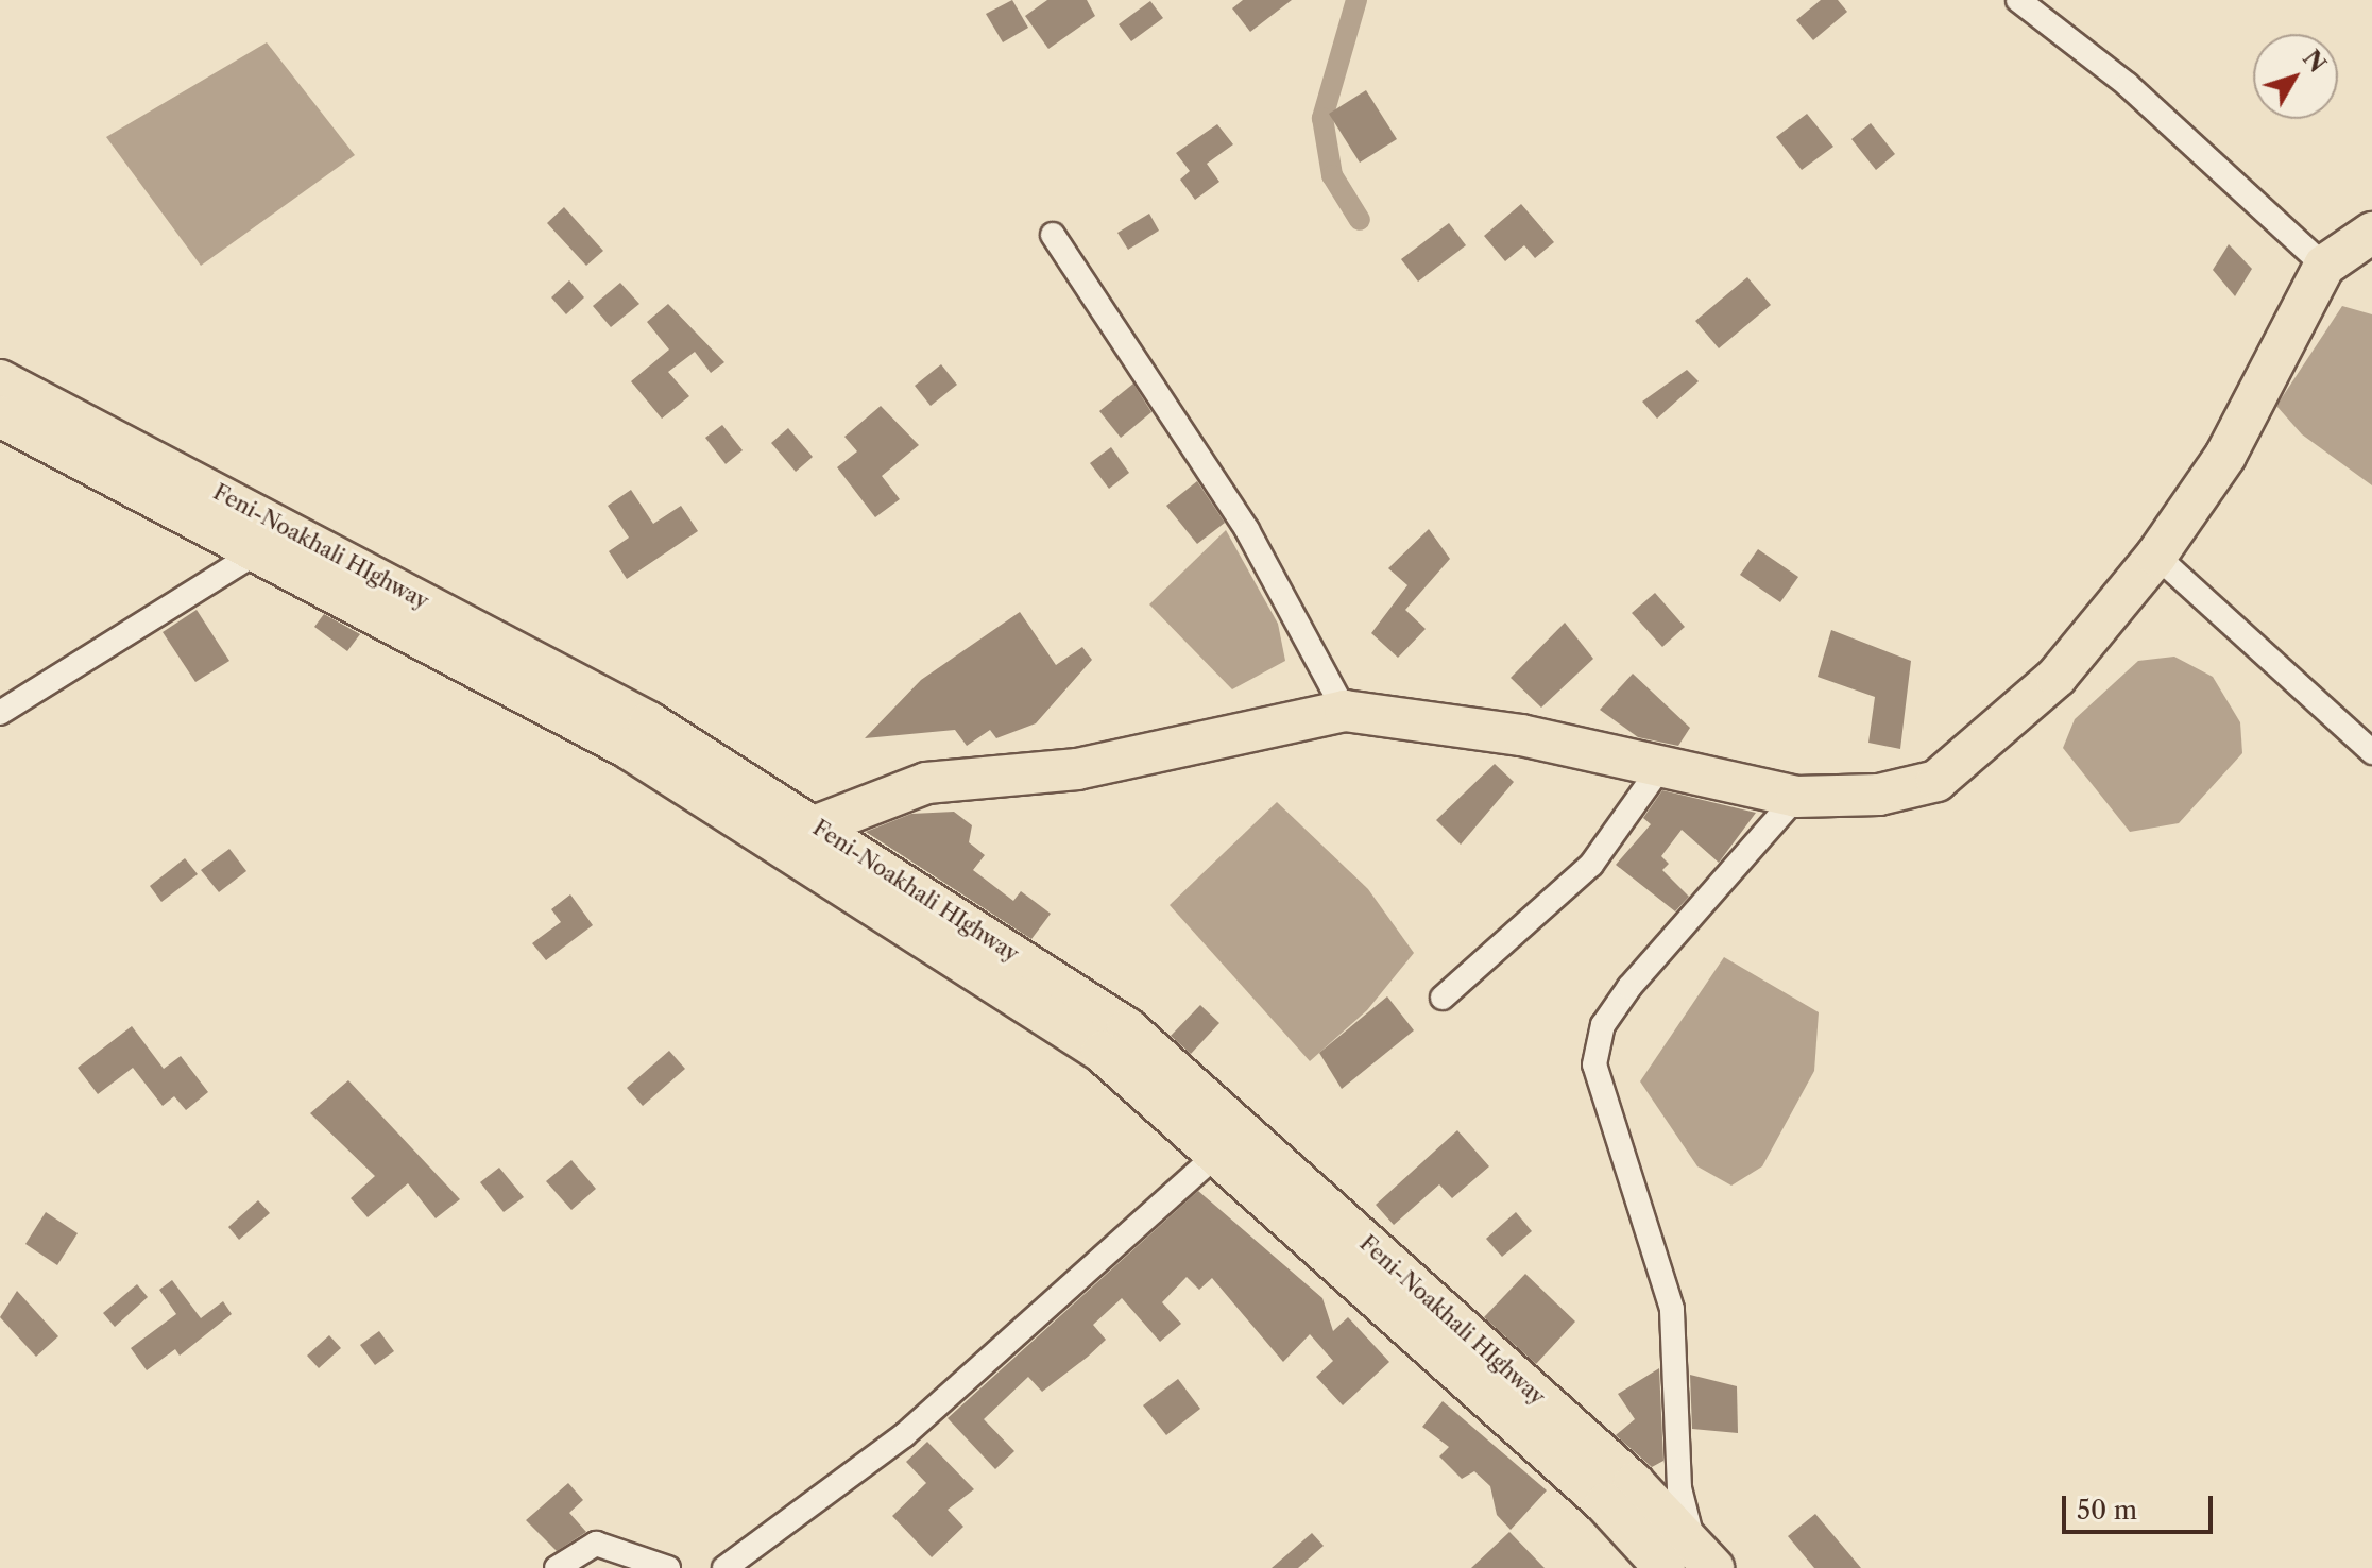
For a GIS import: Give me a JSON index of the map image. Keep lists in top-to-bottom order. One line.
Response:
{"streets":{"highway":["Feni-Noakhali HIghway"]},"scale_bar":"50 m","north":"top right"}
